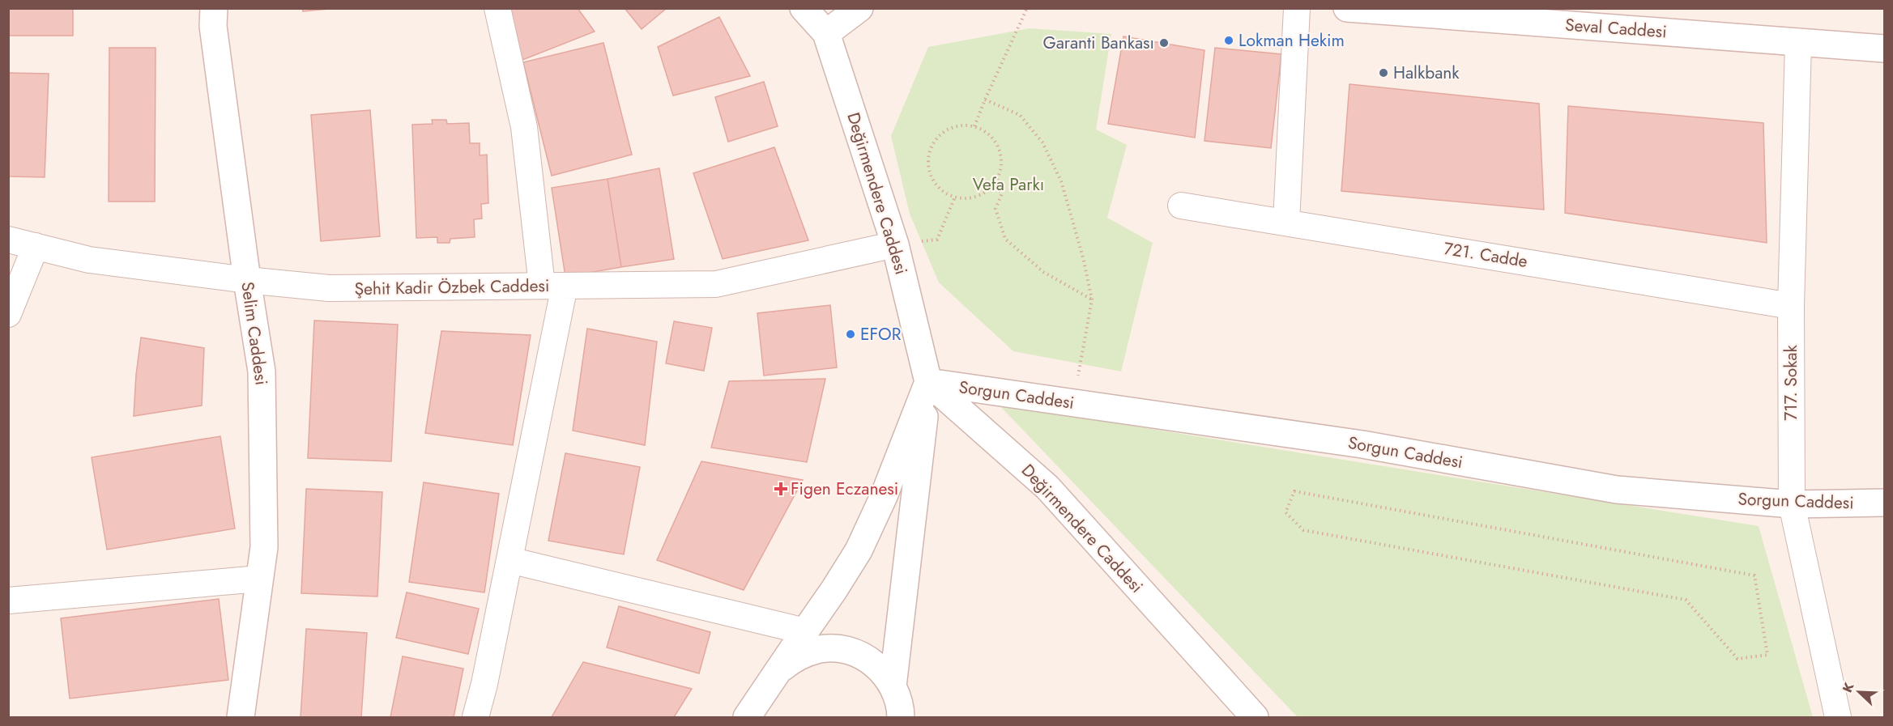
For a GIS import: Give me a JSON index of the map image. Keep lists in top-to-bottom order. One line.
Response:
{"streets":{"street":["Seval Caddesi","Değirmendere Caddesi","721. Cadde","Şehit Kadir Özbek Caddesi","Selim Caddesi","717. Sokak","Sorgun Caddesi"]},"crossings":[["Seval Caddesi","717. Sokak"],["Değirmendere Caddesi","Şehit Kadir Özbek Caddesi"],["Değirmendere Caddesi","Sorgun Caddesi"],["721. Cadde","717. Sokak"],["Şehit Kadir Özbek Caddesi","Selim Caddesi"],["717. Sokak","Sorgun Caddesi"]],"parks":["Vefa Parkı"],"places":{"other":["Lokman Hekim","Garanti Bankası","Halkbank","EFOR"],"health":["Figen Eczanesi"]},"north":"top left"}
